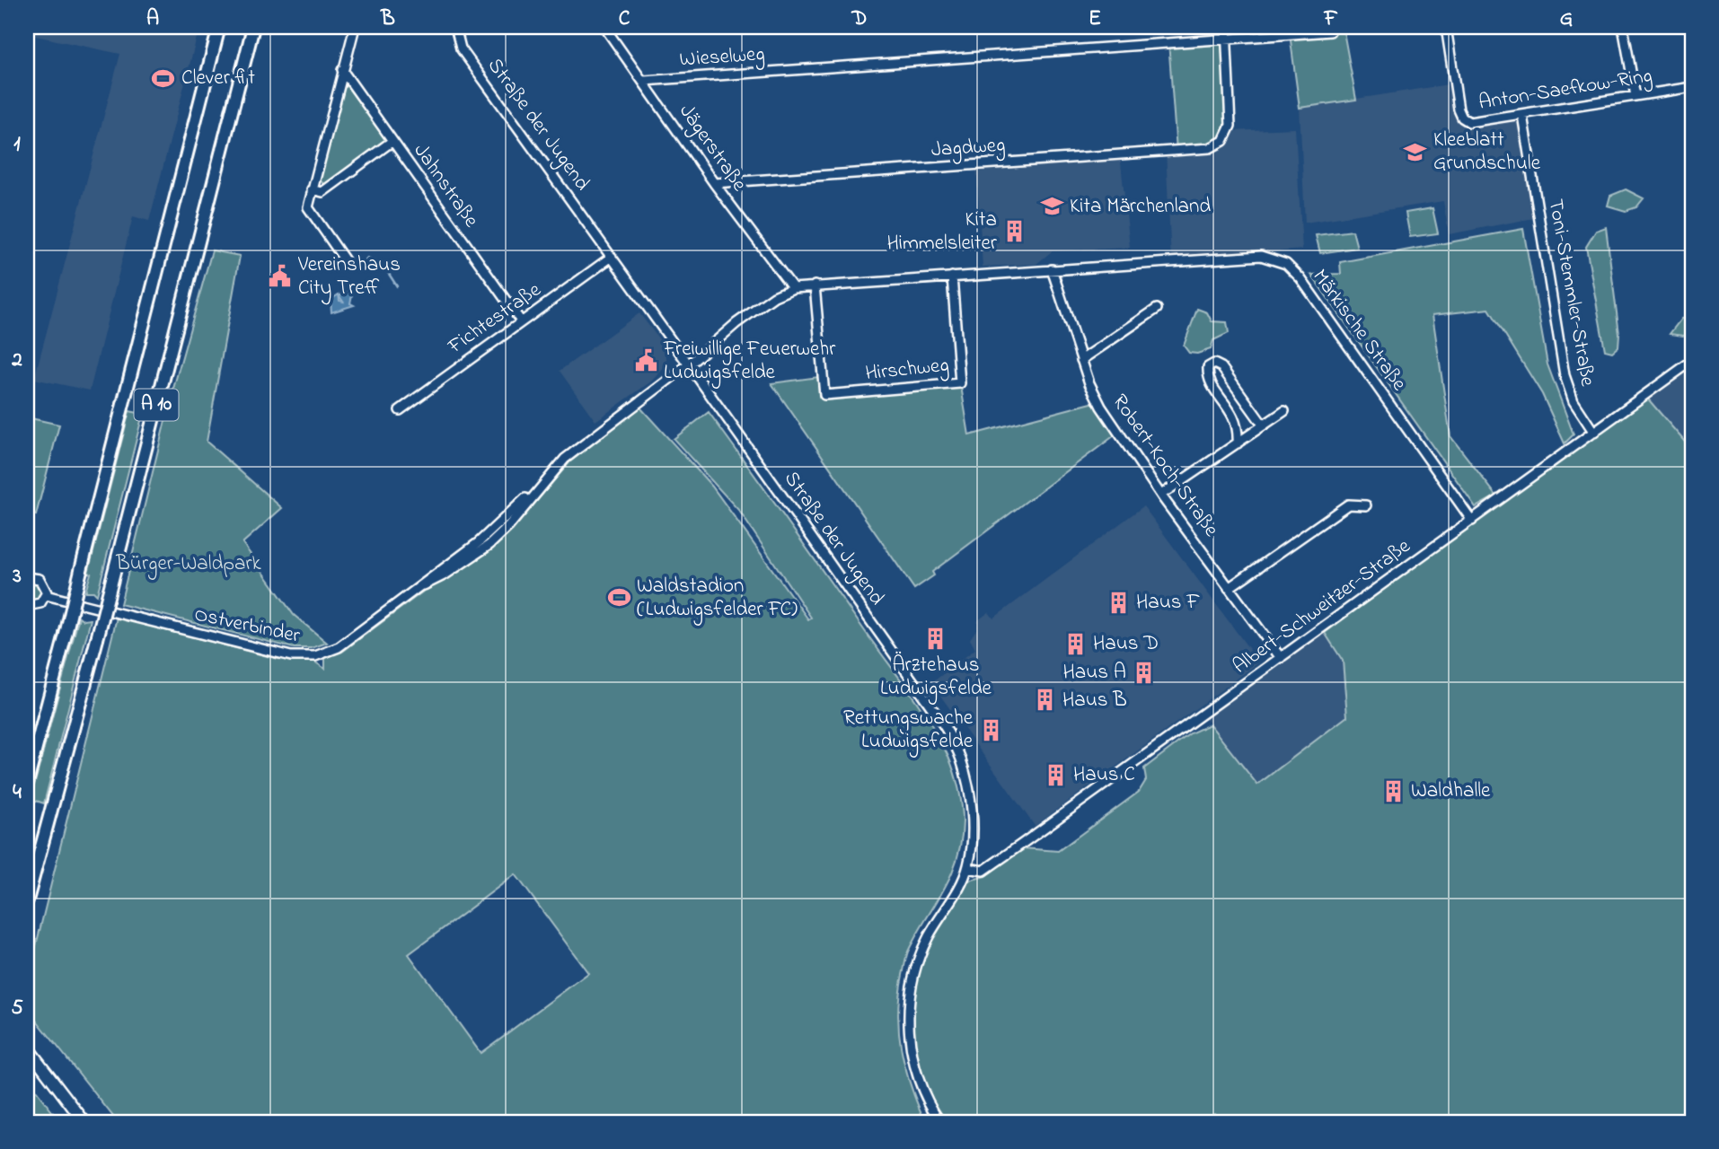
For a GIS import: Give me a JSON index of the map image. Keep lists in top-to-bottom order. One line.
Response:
{"streets":{"highway":["A 10"],"street":["Wieselweg","Anton-Saefkow-Ring","Straße der Jugend","Jägerstraße","Jagdweg","Jahnstraße","Toni-Stemmler-Straße","Fichtestraße","Märkische Straße","Hirschweg","Robert-Koch-Straße","Albert-Schweitzer-Straße","Ostverbinder"]},"crossings":[["Wieselweg","Jägerstraße"],["Wieselweg","Jagdweg"],["Anton-Saefkow-Ring","Toni-Stemmler-Straße"],["Straße der Jugend","Fichtestraße"],["Straße der Jugend","Albert-Schweitzer-Straße"],["Straße der Jugend","Ostverbinder"],["Jägerstraße","Jagdweg"],["Jahnstraße","Fichtestraße"],["Toni-Stemmler-Straße","Albert-Schweitzer-Straße"],["Märkische Straße","Robert-Koch-Straße"],["Märkische Straße","Albert-Schweitzer-Straße"],["Robert-Koch-Straße","Albert-Schweitzer-Straße"]],"parks":["Bürger-Waldpark"],"places":{"sports":["Clever fit","Waldstadion (Ludwigsfelder FC)"],"school or university":["Kleeblatt Grundschule","Kita Märchenland"],"building":["Kita Himmelsleiter","Haus F","Ärztehaus Ludwigsfelde","Haus D","Haus A","Haus B","Rettungswache Ludwigsfelde","Haus C","Waldhalle"],"public building":["Vereinshaus City Treff","Freiwillige Feuerwehr Ludwigsfelde"]},"grid":{"columns":["A","B","C","D","E","F","G"],"rows":["1","2","3","4","5"]}}
